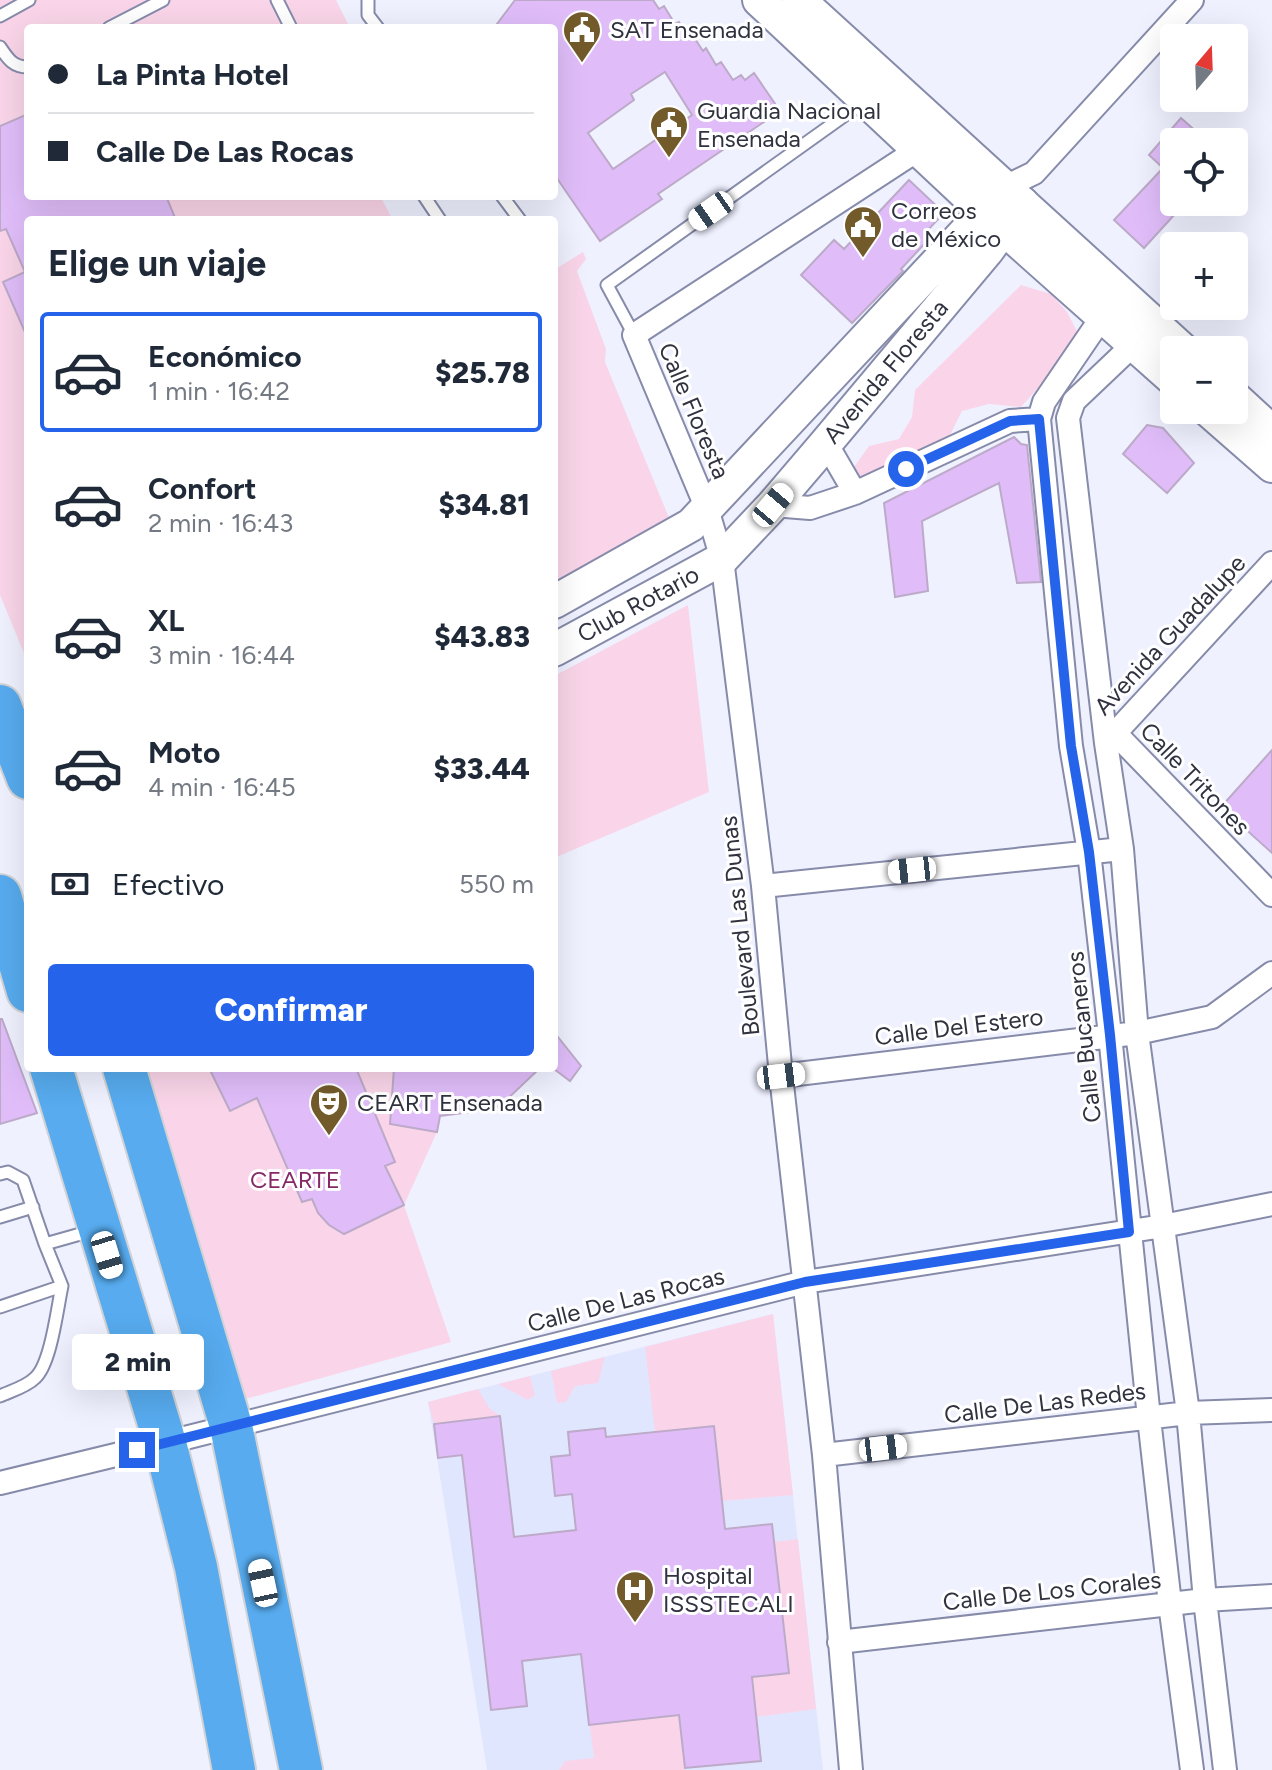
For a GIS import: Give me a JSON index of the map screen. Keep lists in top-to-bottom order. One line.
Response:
{"streets":{"main road":["Avenida Floresta","Club Rotario"],"street":["Calle Floresta","Avenida Guadalupe","Calle Tritones","Boulevard Las Dunas","Calle Del Estero","Calle Bucaneros","Calle De Las Rocas","Calle De Las Redes","Calle De Los Corales"]},"crossings":[["Avenida Floresta","Calle Floresta"],["Avenida Floresta","Club Rotario"],["Avenida Floresta","Boulevard Las Dunas"],["Calle Floresta","Club Rotario"],["Calle Floresta","Boulevard Las Dunas"],["Club Rotario","Boulevard Las Dunas"],["Avenida Guadalupe","Calle Tritones"],["Boulevard Las Dunas","Calle Del Estero"],["Boulevard Las Dunas","Calle De Las Rocas"],["Boulevard Las Dunas","Calle De Las Redes"],["Boulevard Las Dunas","Calle De Los Corales"],["Calle Del Estero","Calle Bucaneros"],["Calle Bucaneros","Calle De Las Rocas"],["Calle Bucaneros","Calle De Las Redes"],["Calle Bucaneros","Calle De Los Corales"]],"parks":["CEARTE"],"places":{"public building":["SAT Ensenada","Guardia Nacional Ensenada","Correos de México"],"theatre":["CEART Ensenada"],"hospital":["Hospital ISSSTECALI"]},"north":"top","page":{"map_buttons":["+","−"],"banner":["La Pinta Hotel","Calle De Las Rocas"],"heading":"Elige un viaje","list":[{"name":"Económico","note":"1 min · 16:42","value":"$25.78"},{"name":"Confort","note":"2 min · 16:43","value":"$34.81"},{"name":"XL","note":"3 min · 16:44","value":"$43.83"},{"name":"Moto","note":"4 min · 16:45","value":"$33.44"}],"pay":["Efectivo","550 m"],"buttons":"Confirmar","bubble":"2 min"}}
